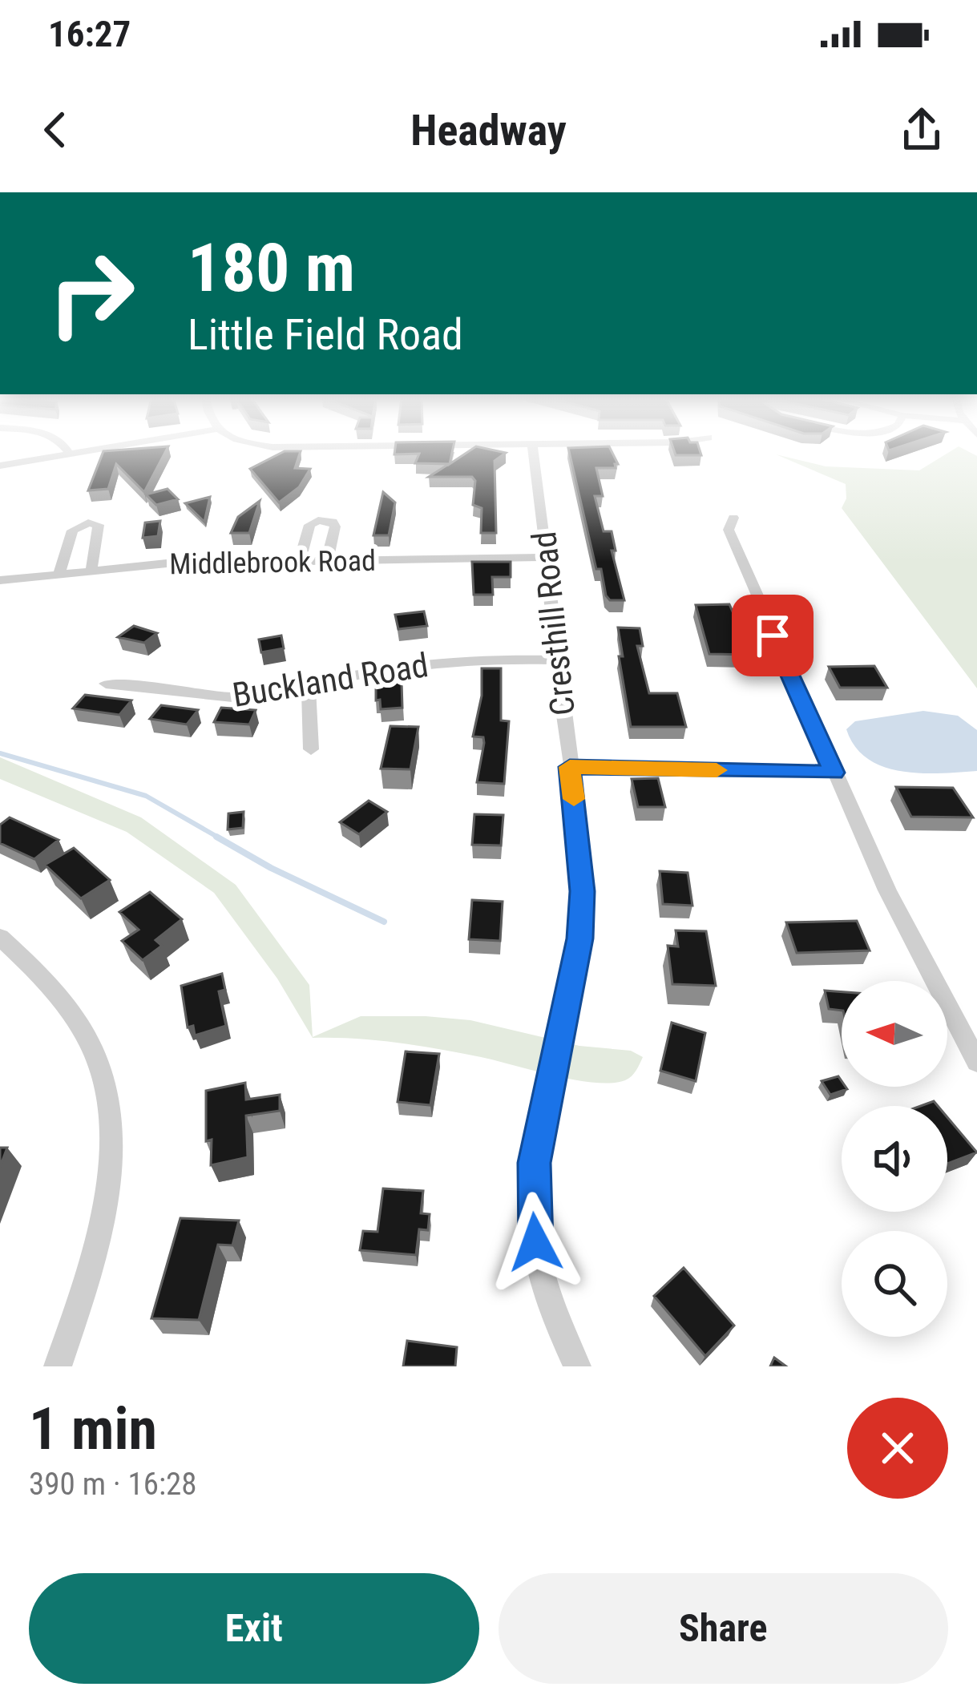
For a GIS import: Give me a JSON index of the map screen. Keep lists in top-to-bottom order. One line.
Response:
{"streets":{"street":["Middlebrook Road","Cresthill Road","Buckland Road"]},"crossings":[["Middlebrook Road","Cresthill Road"],["Cresthill Road","Buckland Road"]],"north":"left","page":{"status":"16:27","header":"Headway","turn":["180 m","Little Field Road"],"heading":["1 min","390 m · 16:28"],"buttons":["Exit","Share"]}}
